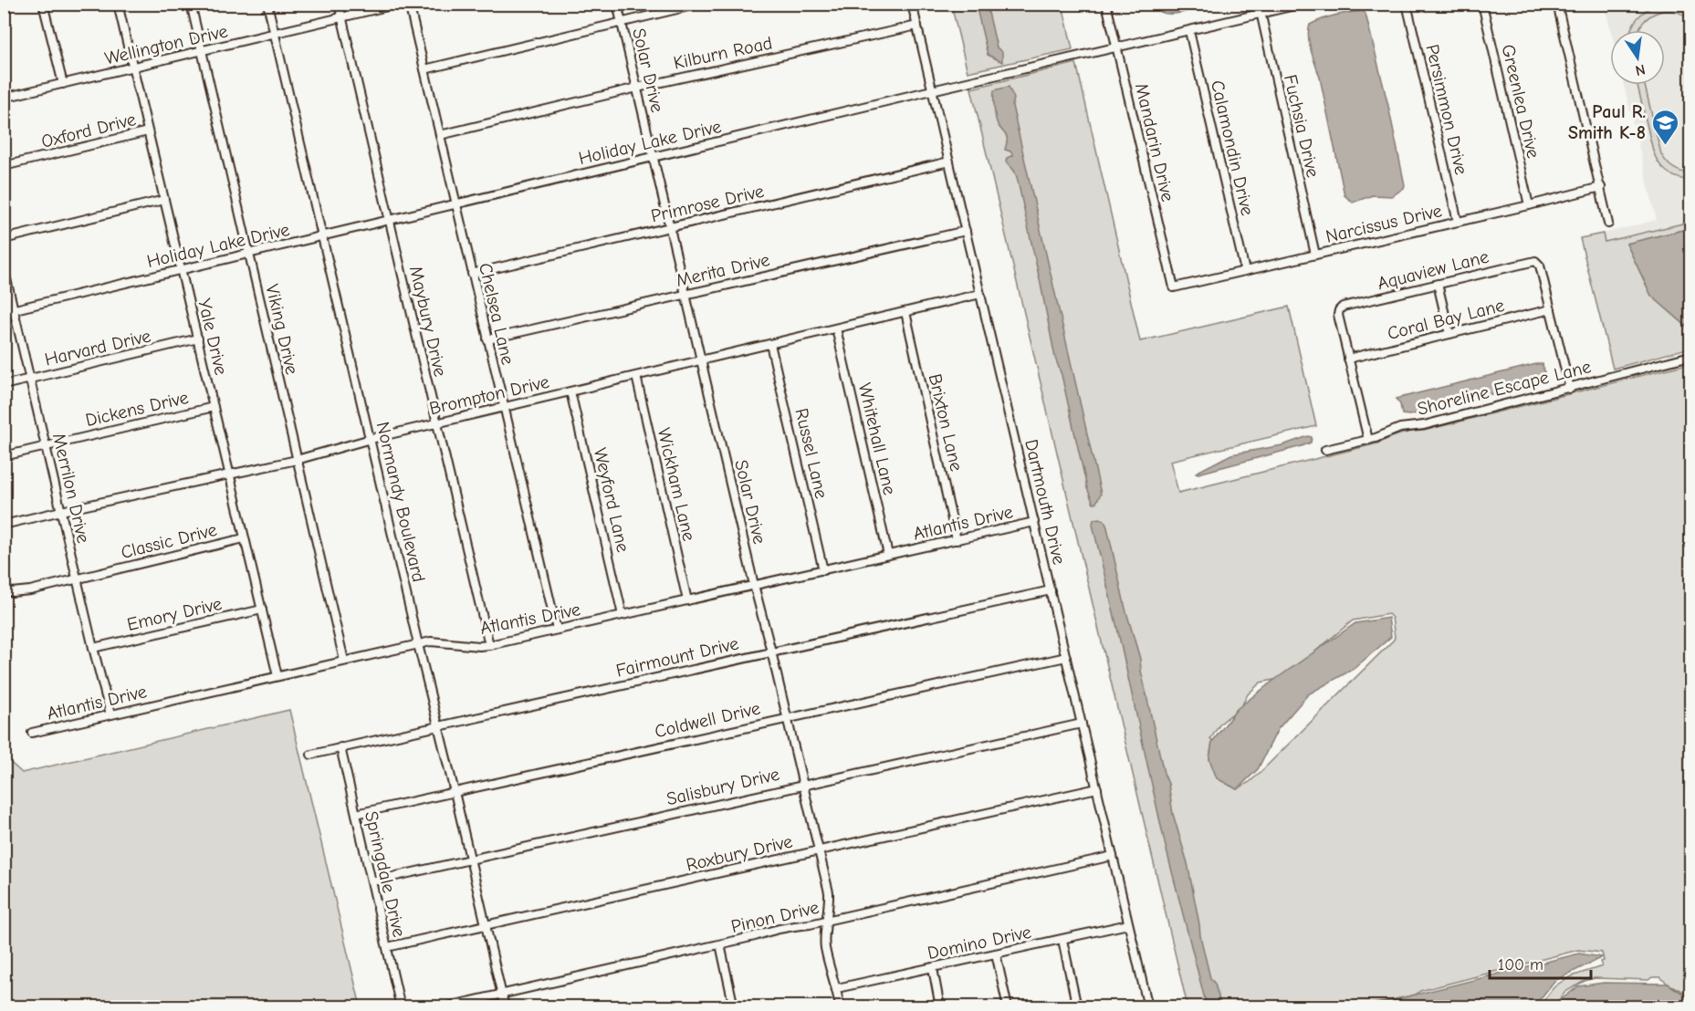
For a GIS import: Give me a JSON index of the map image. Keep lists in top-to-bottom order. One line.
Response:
{"streets":{"street":["Wellington Drive","Kilburn Road","Solar Drive","Greenlea Drive","Persimmon Drive","Fuchsia Drive","Oxford Drive","Holiday Lake Drive","Mandarin Drive","Calamondin Drive","Primrose Drive","Narcissus Drive","Merita Drive","Aquaview Lane","Chelsea Lane","Coral Bay Lane","Maybury Drive","Viking Drive","Yale Drive","Harvard Drive","Shoreline Escape Lane","Brompton Drive","Dickens Drive","Brixton Lane","Whitehall Lane","Russel Lane","Wickham Lane","Merrilon Drive","Weyford Lane","Normandy Boulevard","Dartmouth Drive","Atlantis Drive","Classic Drive","Emory Drive","Fairmount Drive","Coldwell Drive","Salisbury Drive","Roxbury Drive","Springdale Drive","Pinon Drive","Domino Drive"]},"crossings":[["Wellington Drive","Maybury Drive"],["Wellington Drive","Viking Drive"],["Wellington Drive","Yale Drive"],["Wellington Drive","Normandy Boulevard"],["Kilburn Road","Solar Drive"],["Kilburn Road","Chelsea Lane"],["Kilburn Road","Dartmouth Drive"],["Solar Drive","Holiday Lake Drive"],["Solar Drive","Primrose Drive"],["Solar Drive","Merita Drive"],["Solar Drive","Brompton Drive"],["Solar Drive","Atlantis Drive"],["Solar Drive","Fairmount Drive"],["Solar Drive","Coldwell Drive"],["Solar Drive","Salisbury Drive"],["Solar Drive","Roxbury Drive"],["Solar Drive","Pinon Drive"],["Solar Drive","Domino Drive"],["Greenlea Drive","Narcissus Drive"],["Persimmon Drive","Narcissus Drive"],["Fuchsia Drive","Holiday Lake Drive"],["Fuchsia Drive","Narcissus Drive"],["Oxford Drive","Yale Drive"],["Holiday Lake Drive","Mandarin Drive"],["Holiday Lake Drive","Calamondin Drive"],["Holiday Lake Drive","Chelsea Lane"],["Holiday Lake Drive","Maybury Drive"],["Holiday Lake Drive","Viking Drive"],["Holiday Lake Drive","Yale Drive"],["Holiday Lake Drive","Merrilon Drive"],["Holiday Lake Drive","Normandy Boulevard"],["Holiday Lake Drive","Dartmouth Drive"],["Mandarin Drive","Narcissus Drive"],["Calamondin Drive","Narcissus Drive"],["Primrose Drive","Chelsea Lane"],["Primrose Drive","Dartmouth Drive"],["Merita Drive","Chelsea Lane"],["Merita Drive","Dartmouth Drive"],["Aquaview Lane","Coral Bay Lane"],["Aquaview Lane","Shoreline Escape Lane"],["Chelsea Lane","Brompton Drive"],["Chelsea Lane","Atlantis Drive"],["Maybury Drive","Brompton Drive"],["Maybury Drive","Atlantis Drive"],["Viking Drive","Brompton Drive"],["Viking Drive","Atlantis Drive"],["Yale Drive","Harvard Drive"],["Yale Drive","Brompton Drive"],["Yale Drive","Dickens Drive"],["Yale Drive","Atlantis Drive"],["Yale Drive","Classic Drive"],["Yale Drive","Emory Drive"],["Harvard Drive","Merrilon Drive"],["Brompton Drive","Brixton Lane"],["Brompton Drive","Whitehall Lane"],["Brompton Drive","Russel Lane"],["Brompton Drive","Wickham Lane"],["Brompton Drive","Merrilon Drive"],["Brompton Drive","Weyford Lane"],["Brompton Drive","Normandy Boulevard"],["Brompton Drive","Dartmouth Drive"],["Dickens Drive","Merrilon Drive"],["Brixton Lane","Atlantis Drive"],["Whitehall Lane","Atlantis Drive"],["Russel Lane","Atlantis Drive"],["Wickham Lane","Atlantis Drive"],["Merrilon Drive","Atlantis Drive"],["Merrilon Drive","Classic Drive"],["Merrilon Drive","Emory Drive"],["Weyford Lane","Atlantis Drive"],["Normandy Boulevard","Atlantis Drive"],["Normandy Boulevard","Fairmount Drive"],["Normandy Boulevard","Coldwell Drive"],["Normandy Boulevard","Salisbury Drive"],["Normandy Boulevard","Roxbury Drive"],["Normandy Boulevard","Pinon Drive"],["Dartmouth Drive","Atlantis Drive"],["Dartmouth Drive","Fairmount Drive"],["Dartmouth Drive","Coldwell Drive"],["Dartmouth Drive","Salisbury Drive"],["Dartmouth Drive","Roxbury Drive"],["Dartmouth Drive","Pinon Drive"],["Dartmouth Drive","Domino Drive"],["Fairmount Drive","Springdale Drive"],["Coldwell Drive","Springdale Drive"],["Salisbury Drive","Springdale Drive"],["Roxbury Drive","Springdale Drive"]],"places":{"school or university":["Paul R. Smith K-8"]},"scale_bar":"100 m","north":"bottom"}
